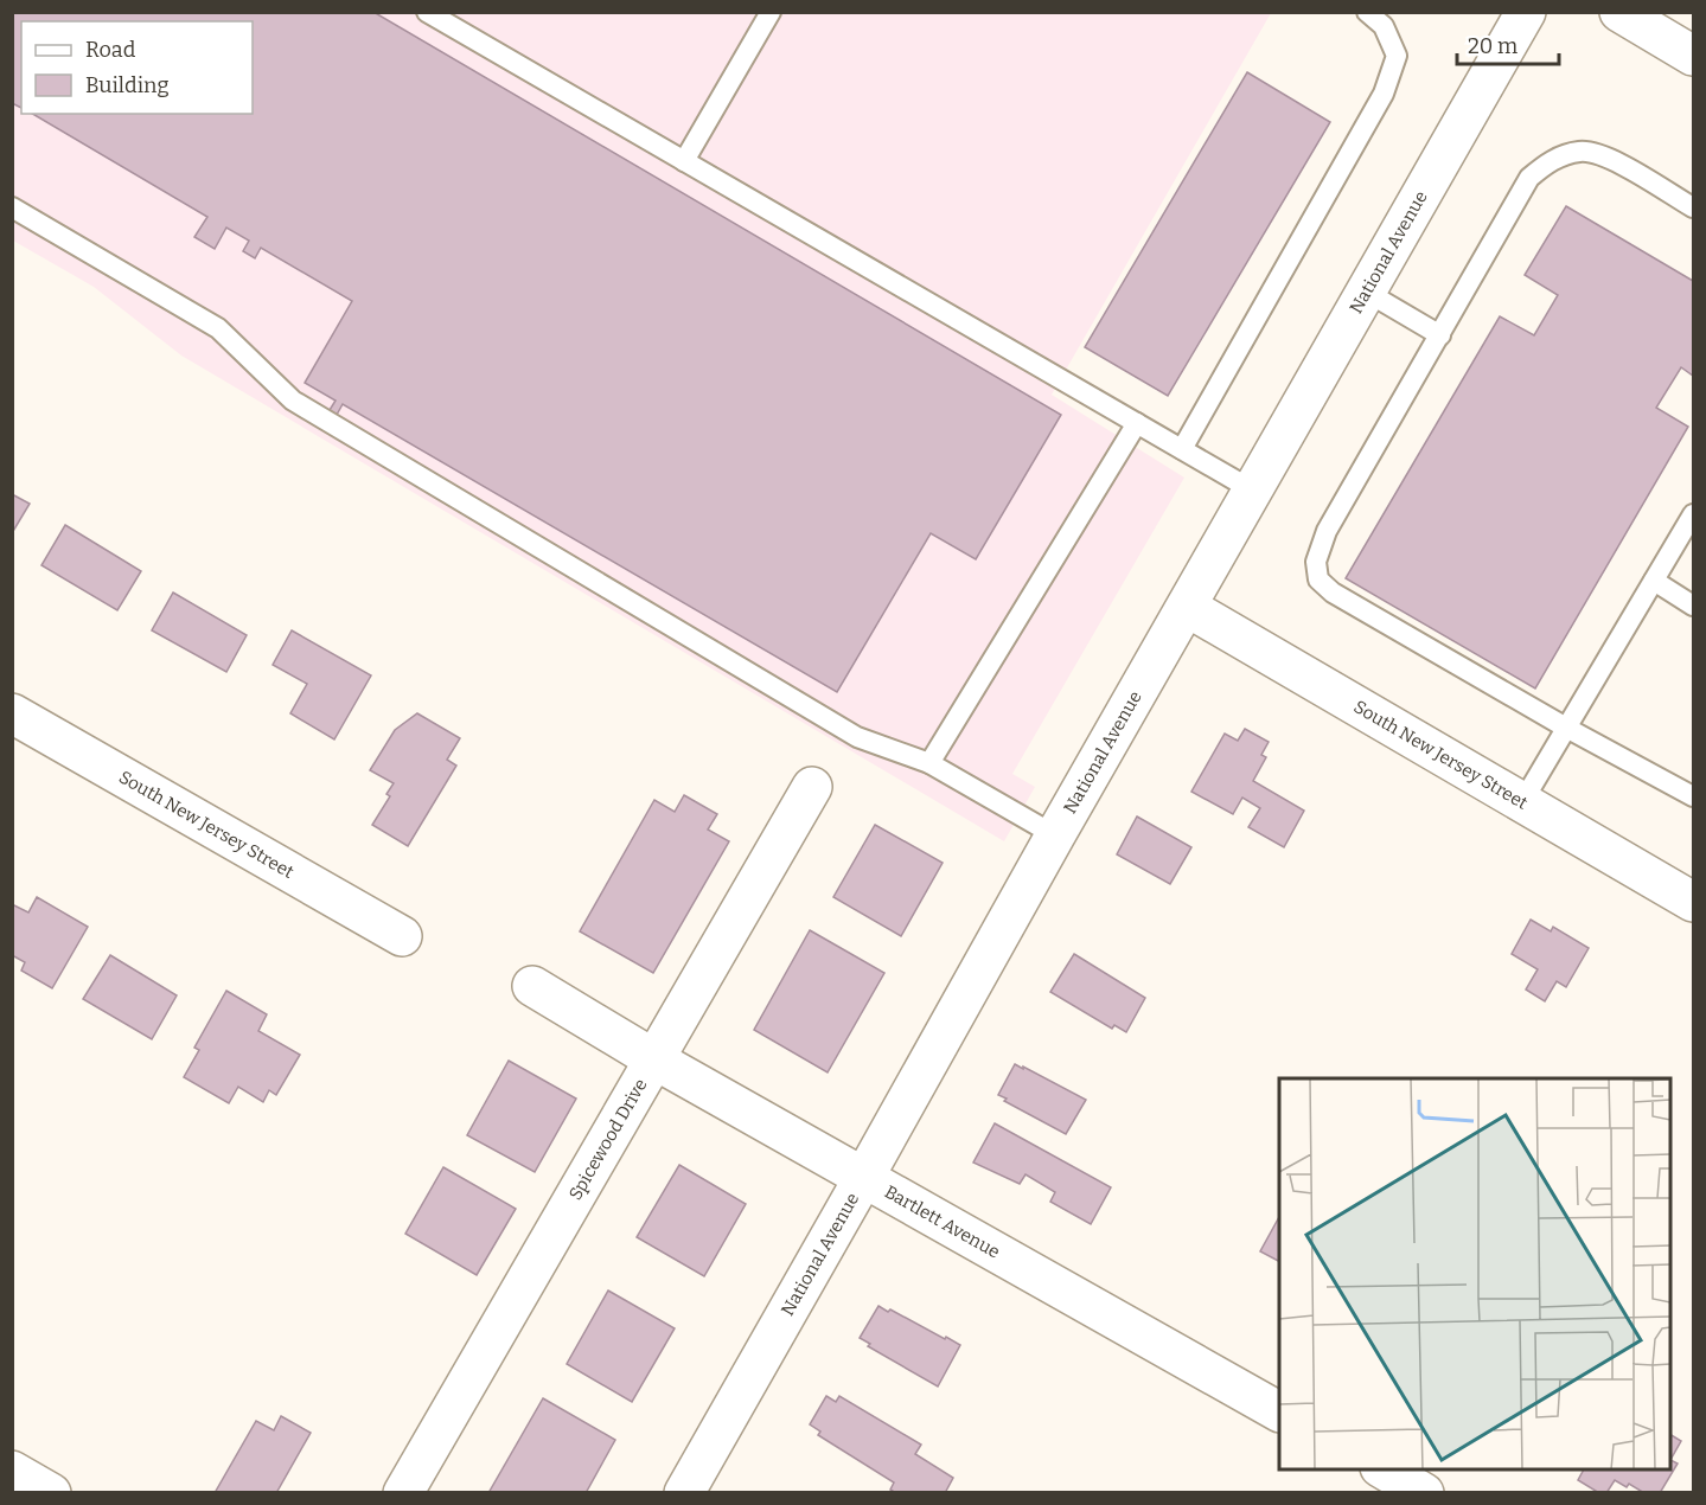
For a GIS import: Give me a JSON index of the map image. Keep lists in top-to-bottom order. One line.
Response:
{"streets":{"street":["National Avenue","South New Jersey Street","Spicewood Drive","Bartlett Avenue"]},"crossings":[["National Avenue","South New Jersey Street"],["National Avenue","Bartlett Avenue"],["Spicewood Drive","Bartlett Avenue"]],"legend":["Road","Building"],"scale_bar":"20 m"}
